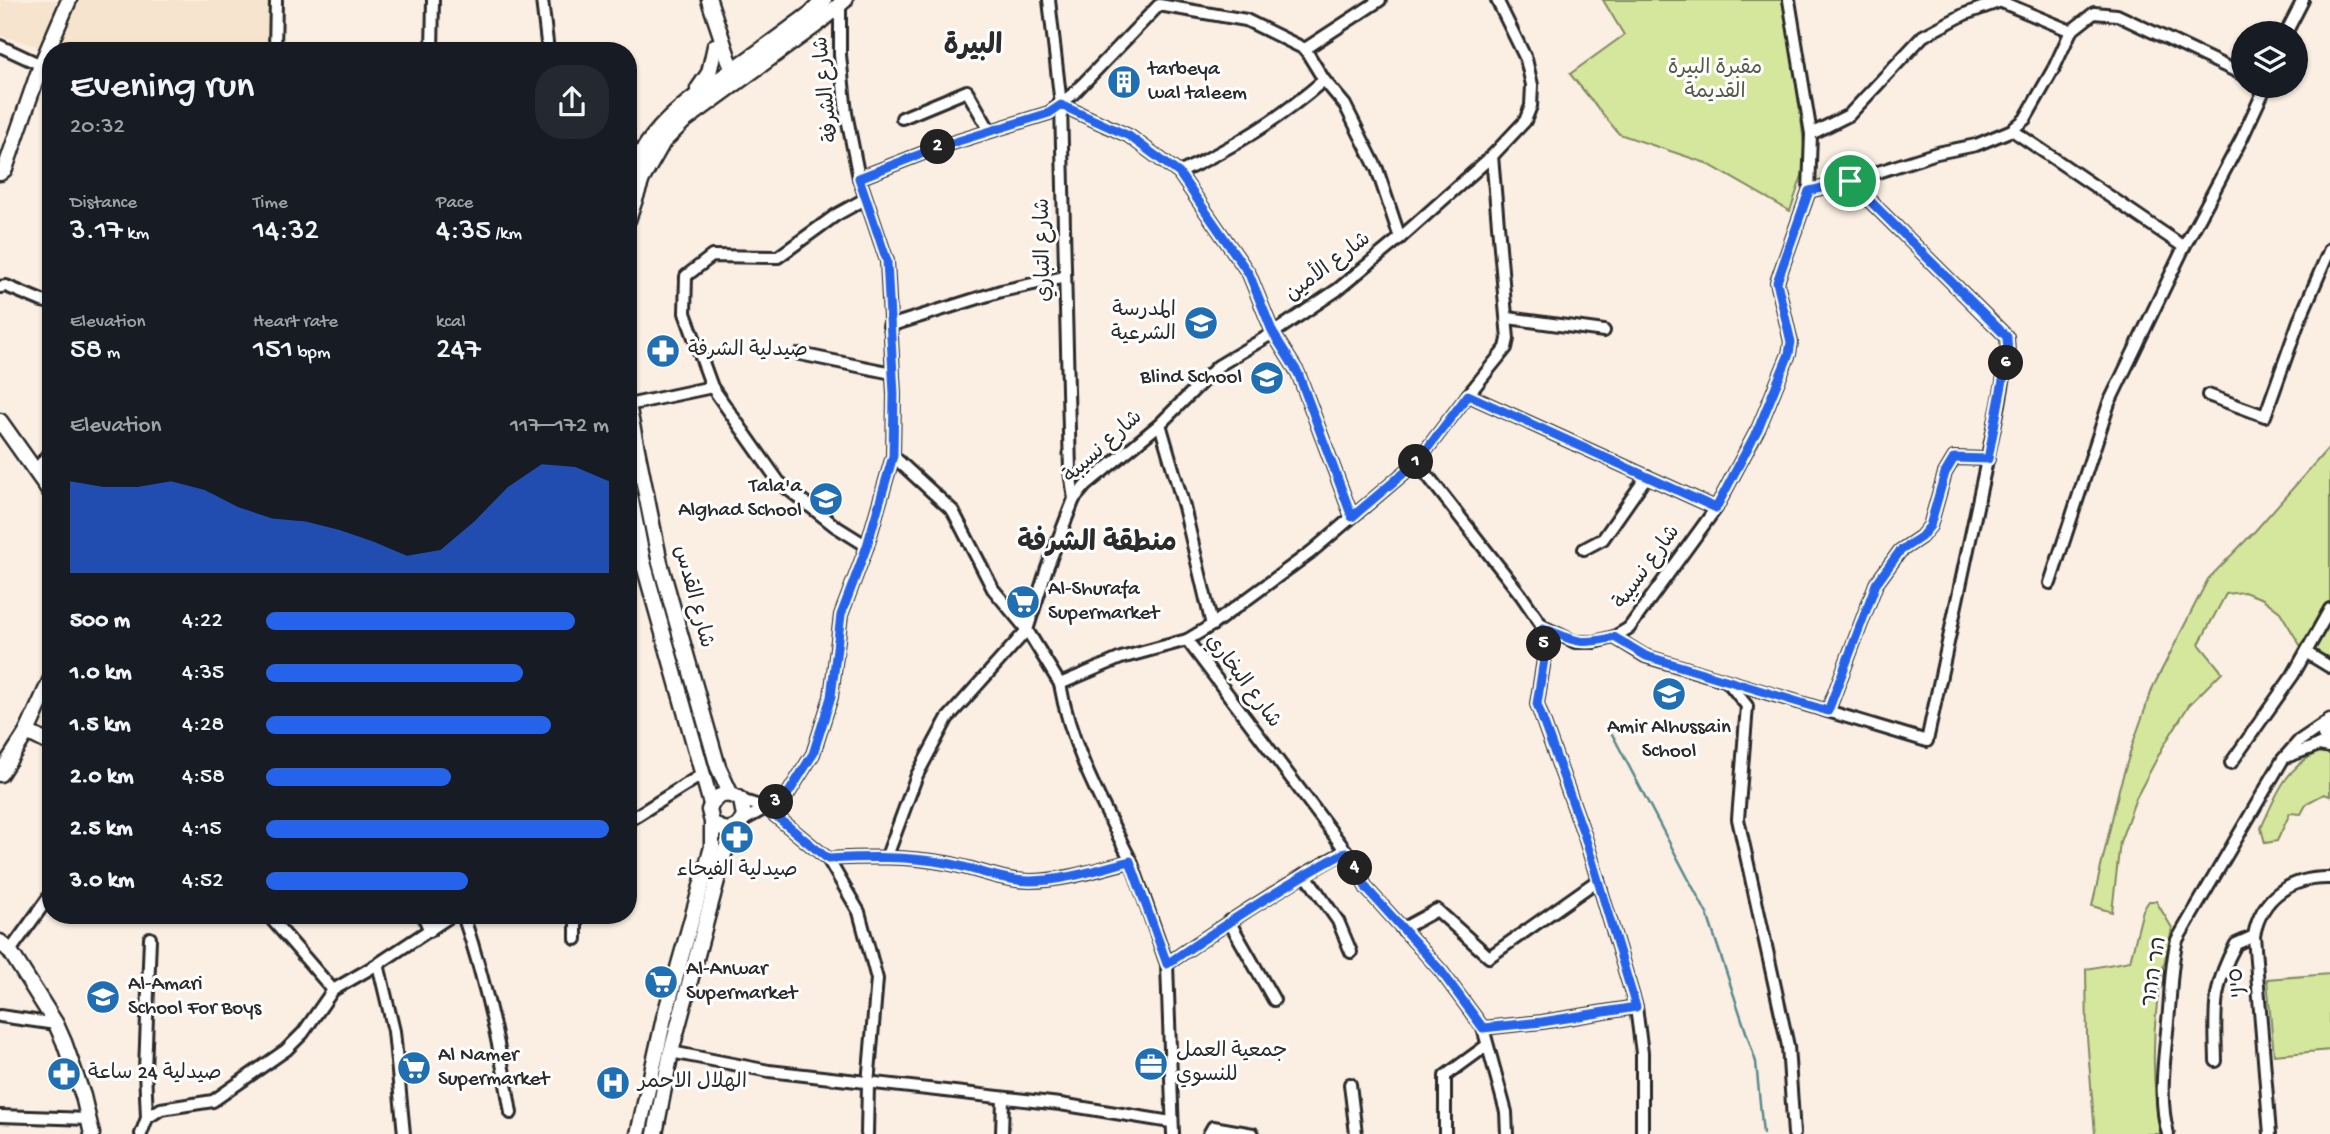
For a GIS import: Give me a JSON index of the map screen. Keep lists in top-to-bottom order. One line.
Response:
{"streets":{"main road":["شارع القدس"],"street":["شارع الشرفة","شارع التباري","شارع الأمين","شارع نسيبة","شارع البخاري","הר ההר","סיני"]},"crossings":[["شارع التباري","شارع الأمين"],["شارع التباري","شارع نسيبة"],["شارع الأمين","شارع نسيبة"]],"districts":["البيرة","منطقة الشرفة"],"parks":["مقبرة البيرة القديمة"],"places":{"building":["tarbeya wal taleem"],"school or university":["المدرسة الشرعية","Blind School","Tala'a Alghad School","Amir Alhussain School","Al-Amari School For Boys"],"pharmacy":["صيدلية الشرفة","صيدلية الفيحاء","صيدلية 24 ساعة"],"supermarket":["Al-Shurafa Supermarket","Al-Anwar Supermarket","Al Namer Supermarket"],"office":["جمعية العمل للنسوي"],"hospital":["الهلال الاحمر"]},"page":{"heading":["Evening run","20:32"],"pins":["2","6","1","5","3","4"],"stats":[["Distance","3.17 km"],["Time","14:32"],["Pace","4:35 /km"],["Elevation","58 m"],["Heart rate","151 bpm"],["kcal","247"]],"chart":["Elevation","117–172 m"],"list":[{"name":"500 m","note":"4:22"},{"name":"1.0 km","note":"4:35"},{"name":"1.5 km","note":"4:28"},{"name":"2.0 km","note":"4:58"},{"name":"2.5 km","note":"4:15"},{"name":"3.0 km","note":"4:52"}]}}
